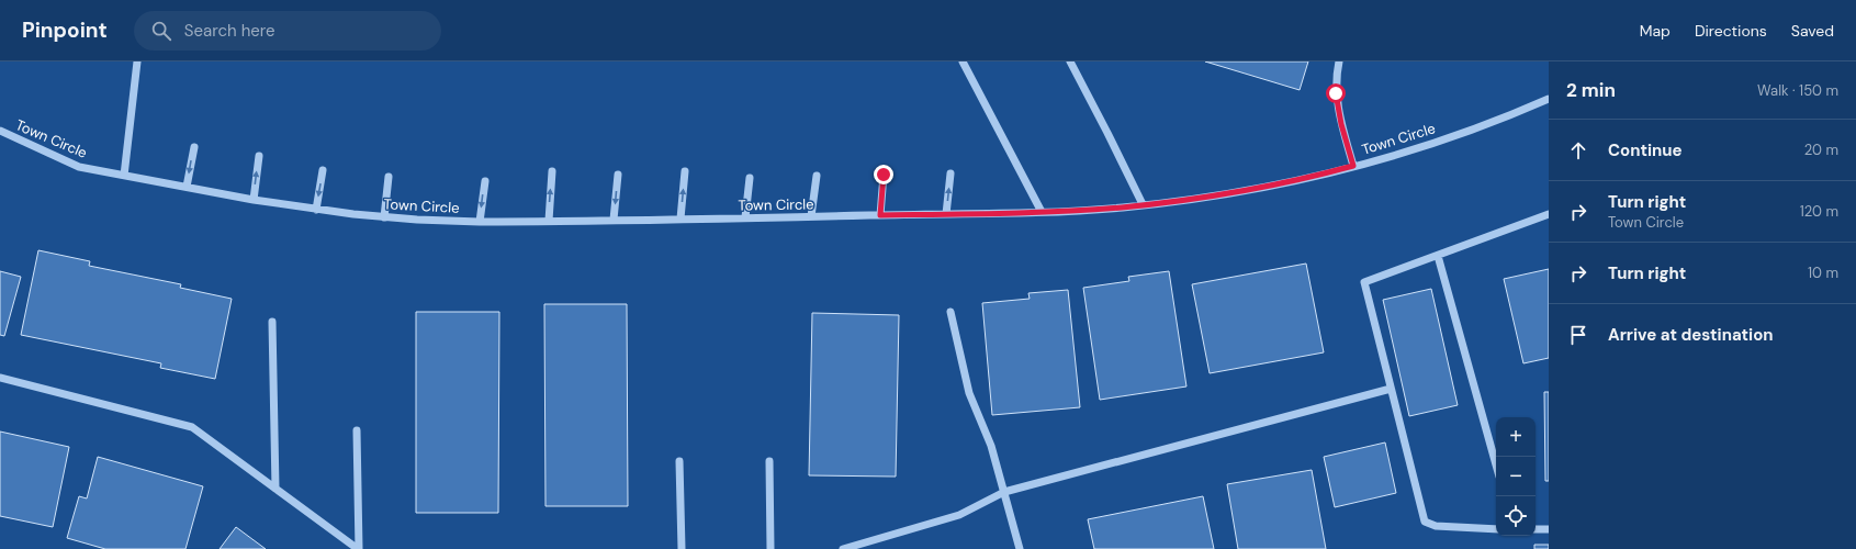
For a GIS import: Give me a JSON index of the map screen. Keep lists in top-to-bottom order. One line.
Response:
{"streets":{"street":["Town Circle"]},"page":{"header":"Pinpoint","search":"Search here","nav":["Map","Directions","Saved"],"heading":["2 min","Walk · 150 m"],"list":[["Continue","20 m"],["Turn right","Town Circle","120 m"],["Turn right","10 m"],"Arrive at destination"],"map_buttons":["+","−"]}}
